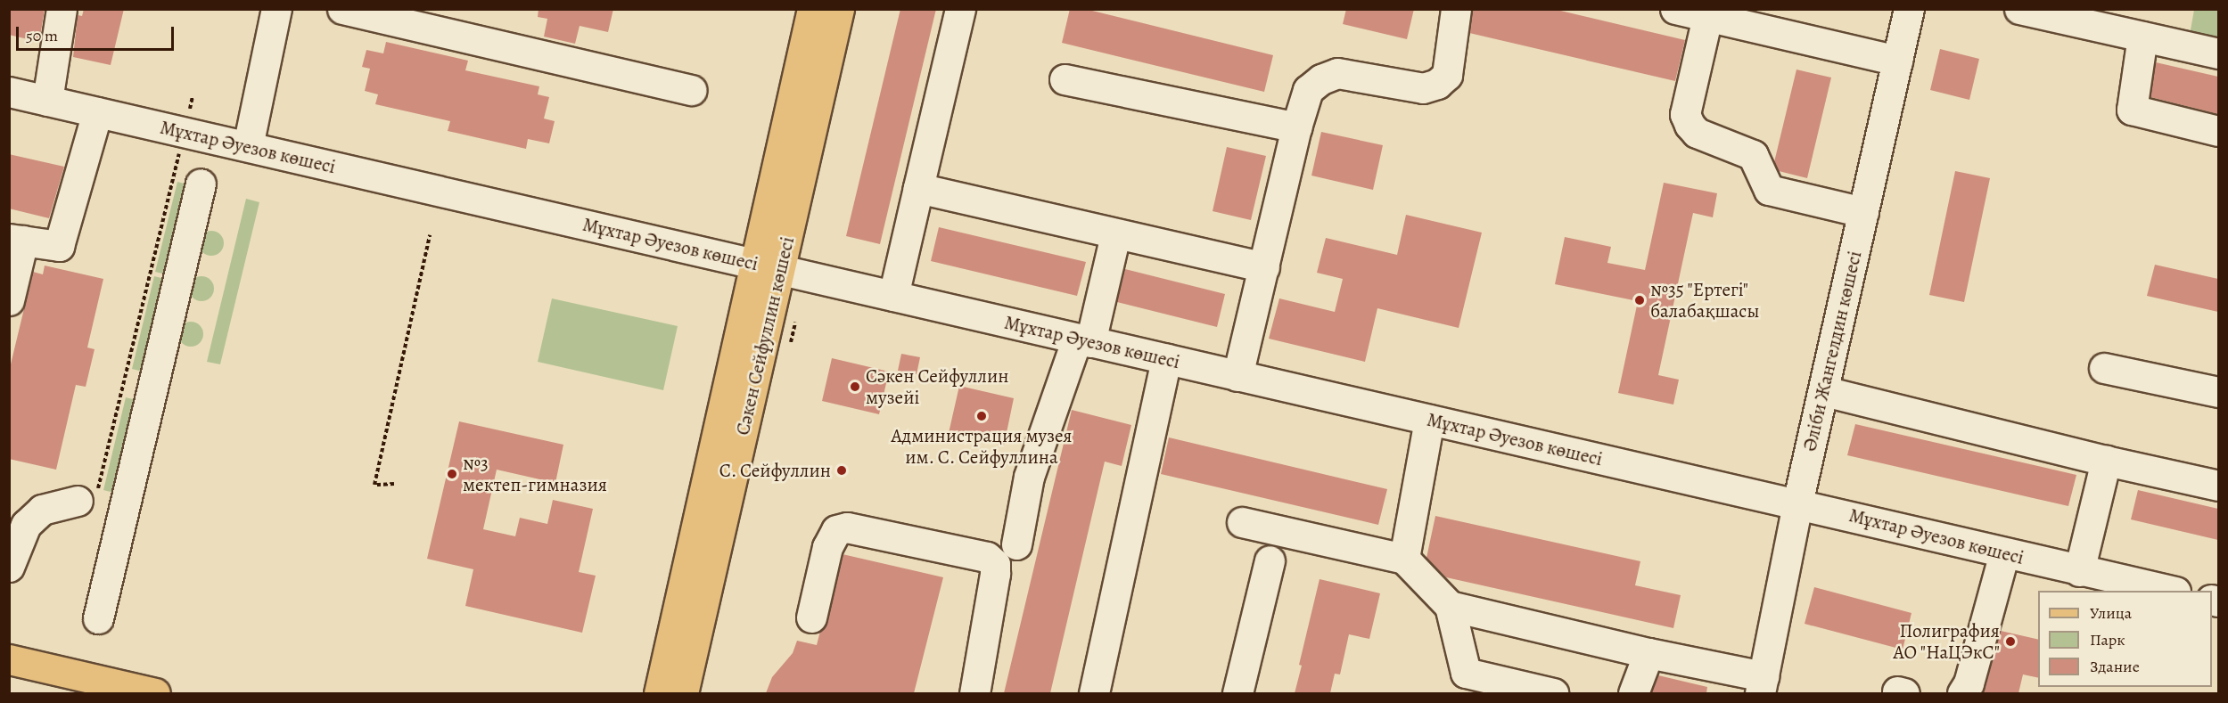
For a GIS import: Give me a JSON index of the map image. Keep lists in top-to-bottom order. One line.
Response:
{"streets":{"main road":["Сәкен Сейфуллин көшесі"],"street":["Мұхтар Әуезов көшесі","Әліби Жангелдин көшесі"]},"crossings":[["Мұхтар Әуезов көшесі","Сәкен Сейфуллин көшесі"],["Мұхтар Әуезов көшесі","Әліби Жангелдин көшесі"]],"places":["№35 \"Ертегі\" балабақшасы","Сәкен Сейфуллин музейі","Администрация музея им. С. Сейфуллина","С. Сейфуллин","№3 мектеп-гимназия","Полиграфия АО \"НаЦЭкС\""],"legend":["Улица","Парк","Здание"],"scale_bar":"50 m"}
